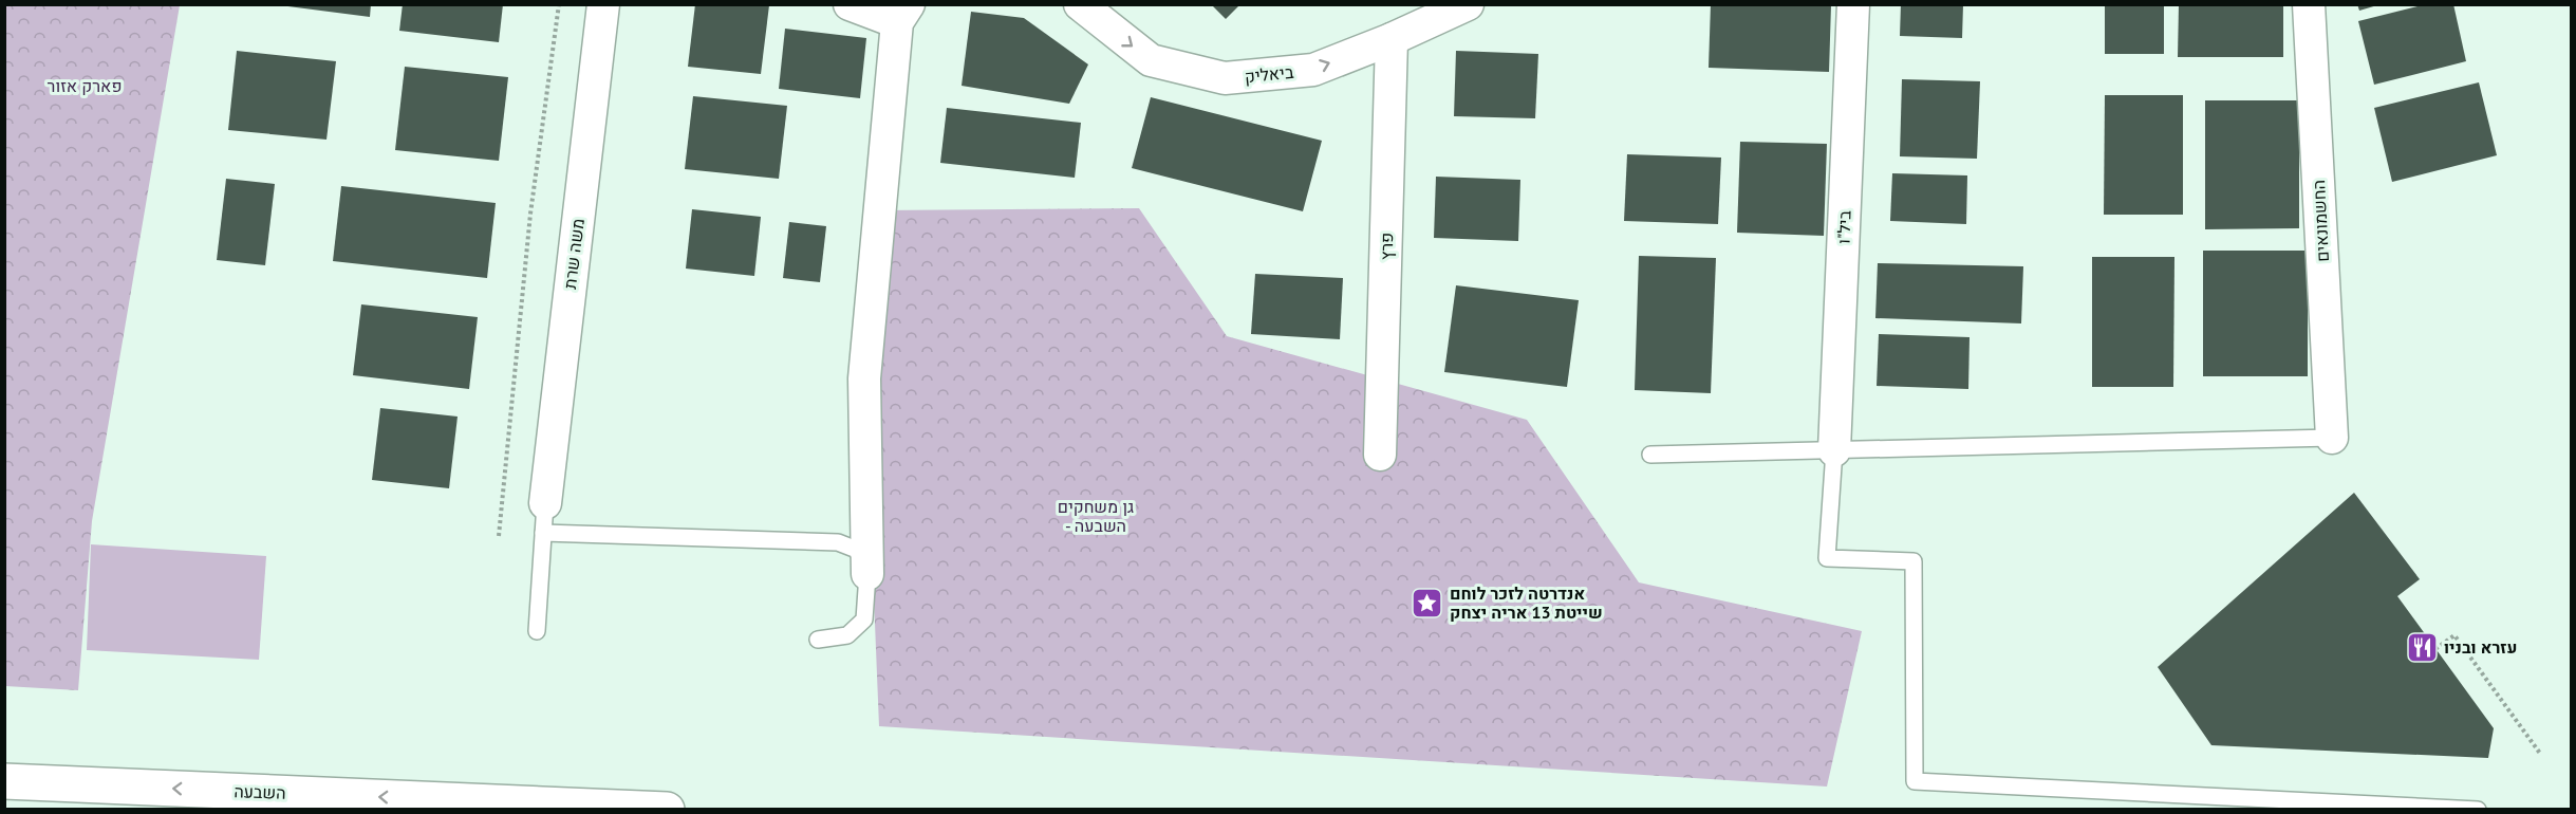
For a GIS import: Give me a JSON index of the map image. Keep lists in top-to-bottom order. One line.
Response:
{"streets":{"highway":["השבעה"],"street":["ביאליק","החשמונאים","ביל\"ו","פרץ","משה שרת"]},"crossings":[["ביאליק","פרץ"]],"one_way":["ביאליק","השבעה"],"parks":["פארק אזור","גן משחקים - השבעה"],"places":{"place":["אנדרטה לזכר לוחם שייטת 13 אריה יצחק"],"restaurant":["עזרא ובניו"]}}
